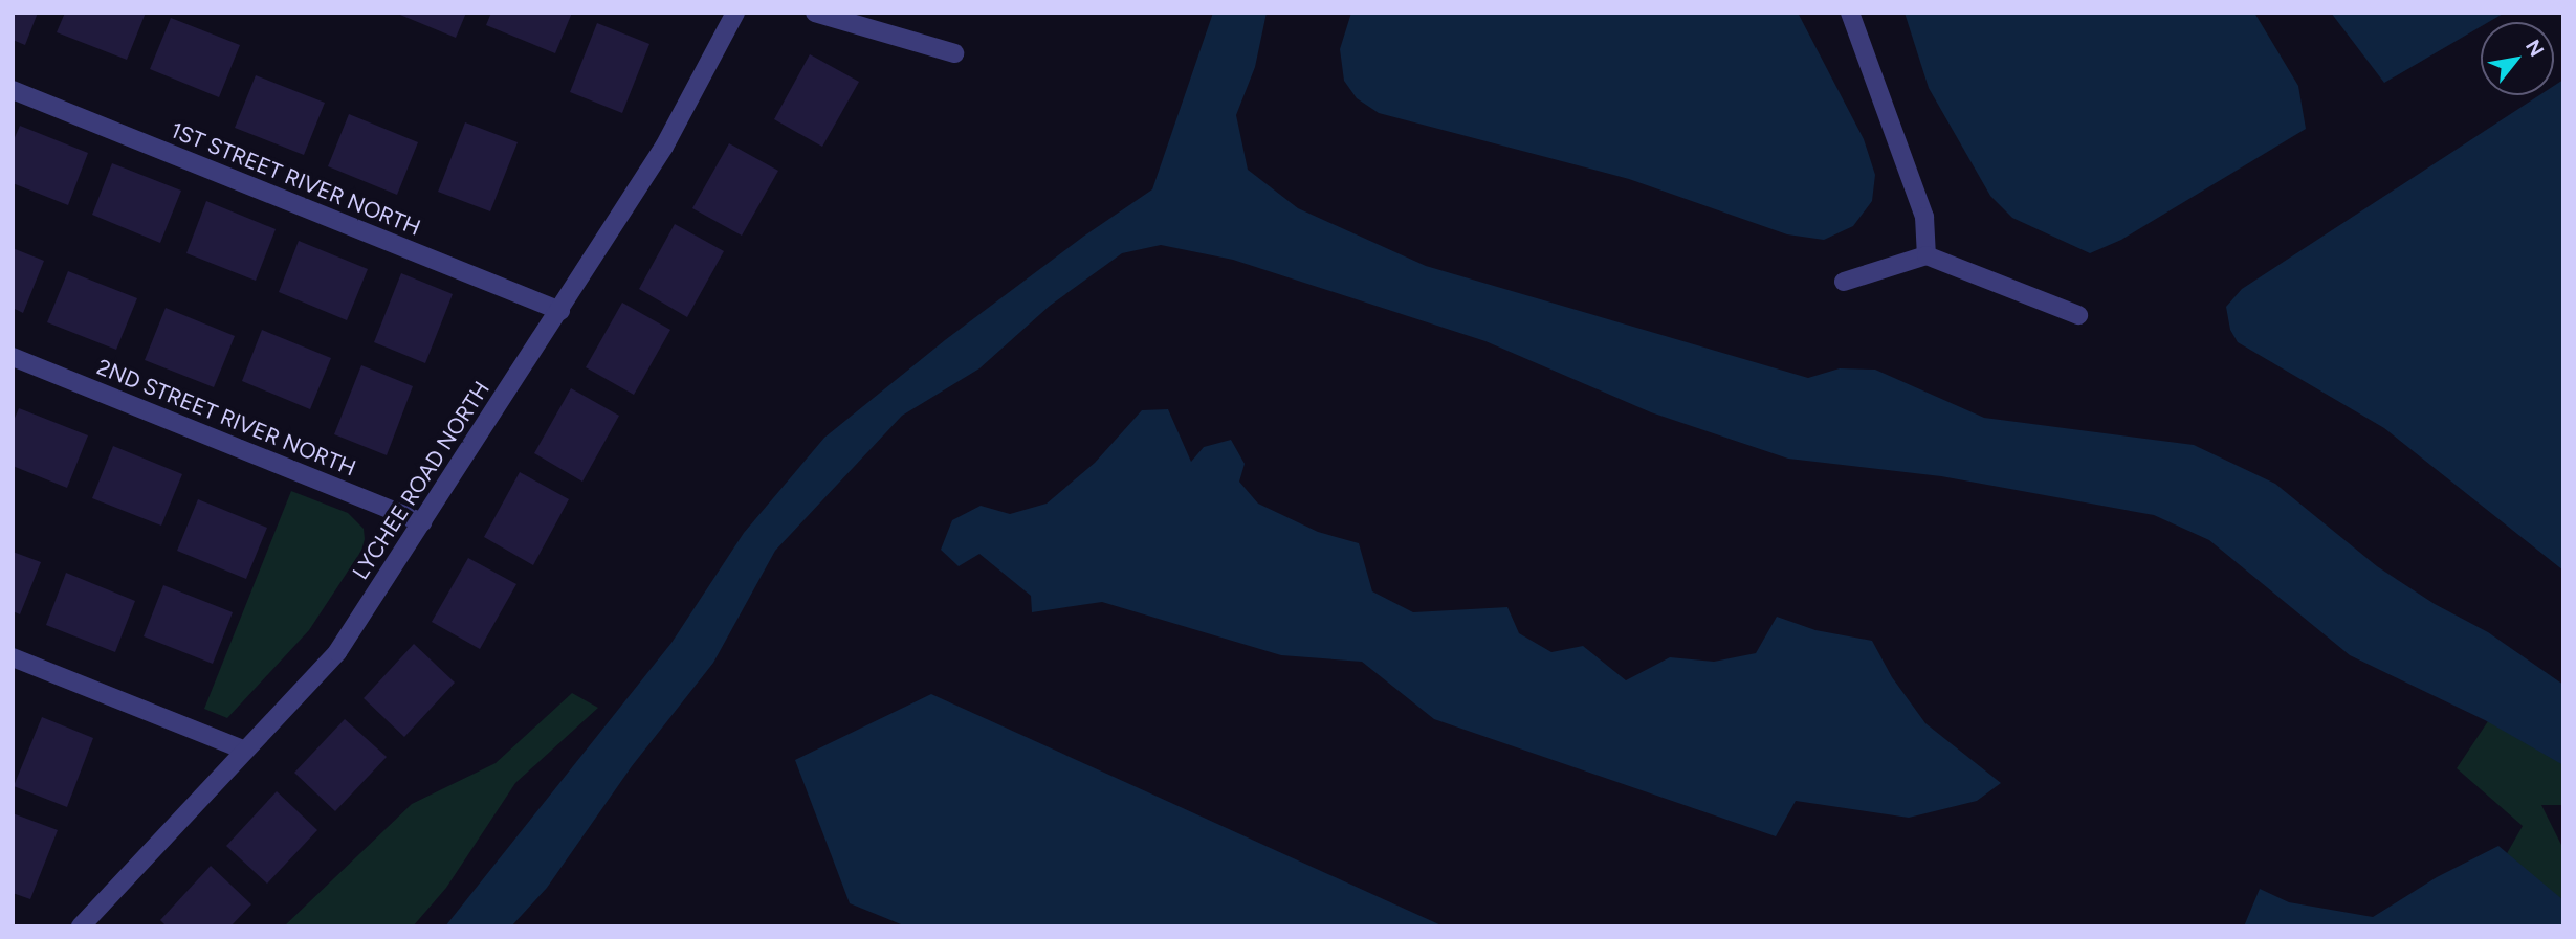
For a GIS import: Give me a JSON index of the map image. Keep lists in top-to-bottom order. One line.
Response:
{"streets":{"street":["1ST STREET RIVER NORTH","2ND STREET RIVER NORTH","LYCHEE ROAD NORTH"]},"crossings":[["1ST STREET RIVER NORTH","LYCHEE ROAD NORTH"],["2ND STREET RIVER NORTH","LYCHEE ROAD NORTH"]],"north":"top right"}
